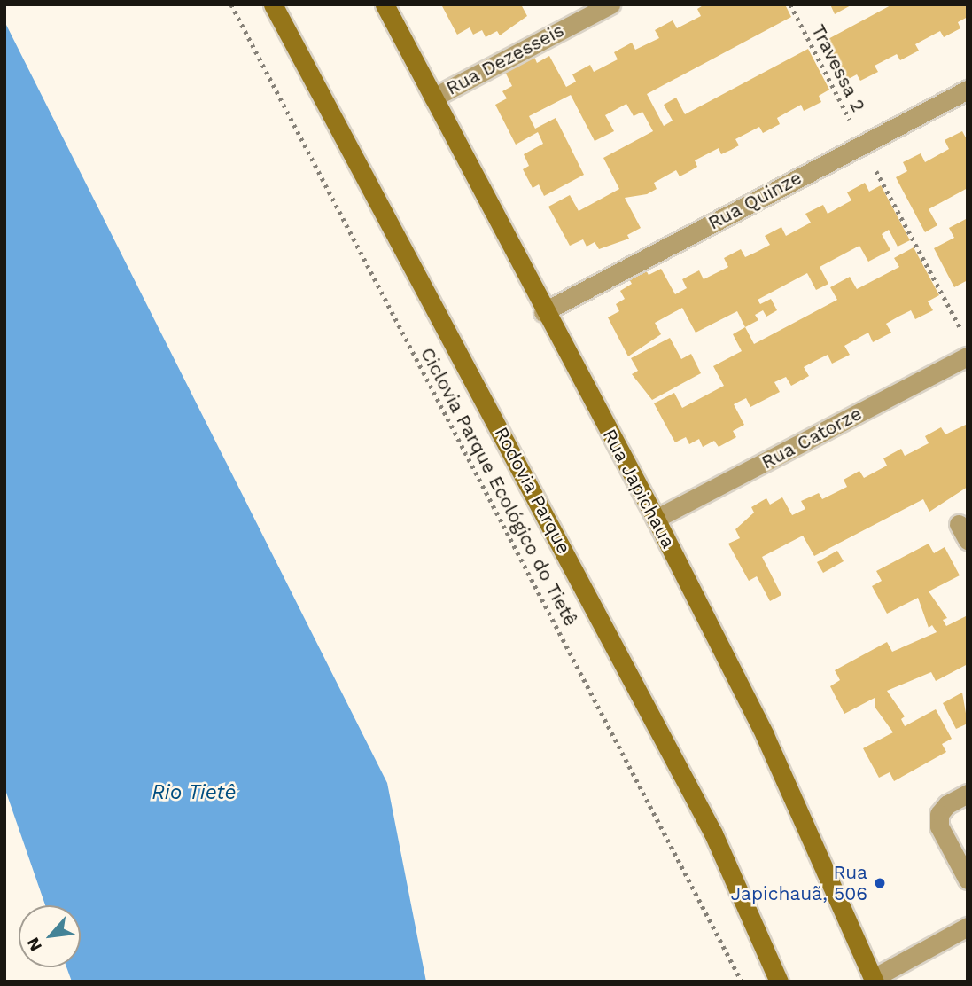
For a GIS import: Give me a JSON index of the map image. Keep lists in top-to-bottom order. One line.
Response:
{"streets":{"street":["Rua Dezesseis","Rua Quinze","Rua Catorze","Rua Japichaua","Rodovia Parque"],"path":["Travessa 2","Ciclovia Parque Ecológico do Tietê"]},"crossings":[["Rua Dezesseis","Rua Japichaua"],["Travessa 2","Rua Quinze"],["Rua Quinze","Rua Japichaua"],["Rua Catorze","Rua Japichaua"]],"water":["Rio Tietê"],"places":["Rua Japichauã, 506"],"north":"bottom left"}
